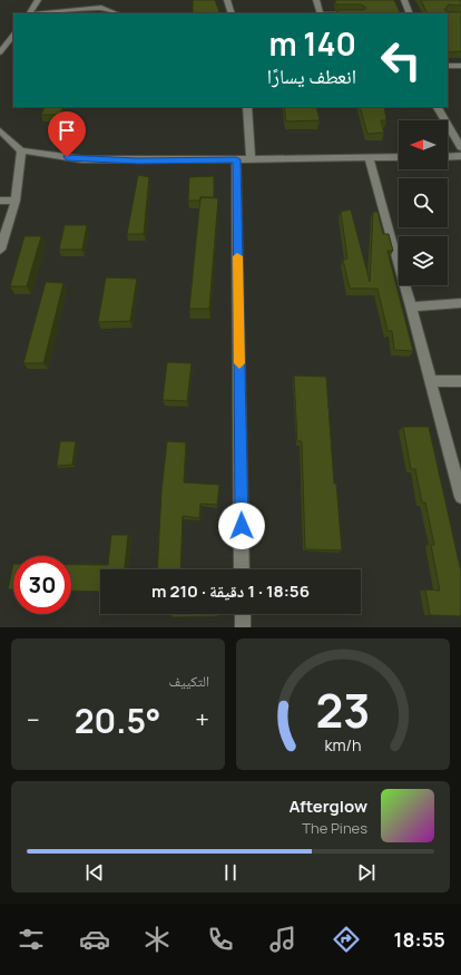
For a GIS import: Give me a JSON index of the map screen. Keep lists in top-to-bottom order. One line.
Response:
{"north":"left","page":{"turn":["140 m","انعطف يسارًا"],"limit":"30","trip":"18:56 · 1 دقيقة · 210 m","tile":"التكييف","heat":["−","20.5°","+"],"song":["Afterglow","The Pines"],"tabs":"18:55","gauge":["23","km/h"]}}
